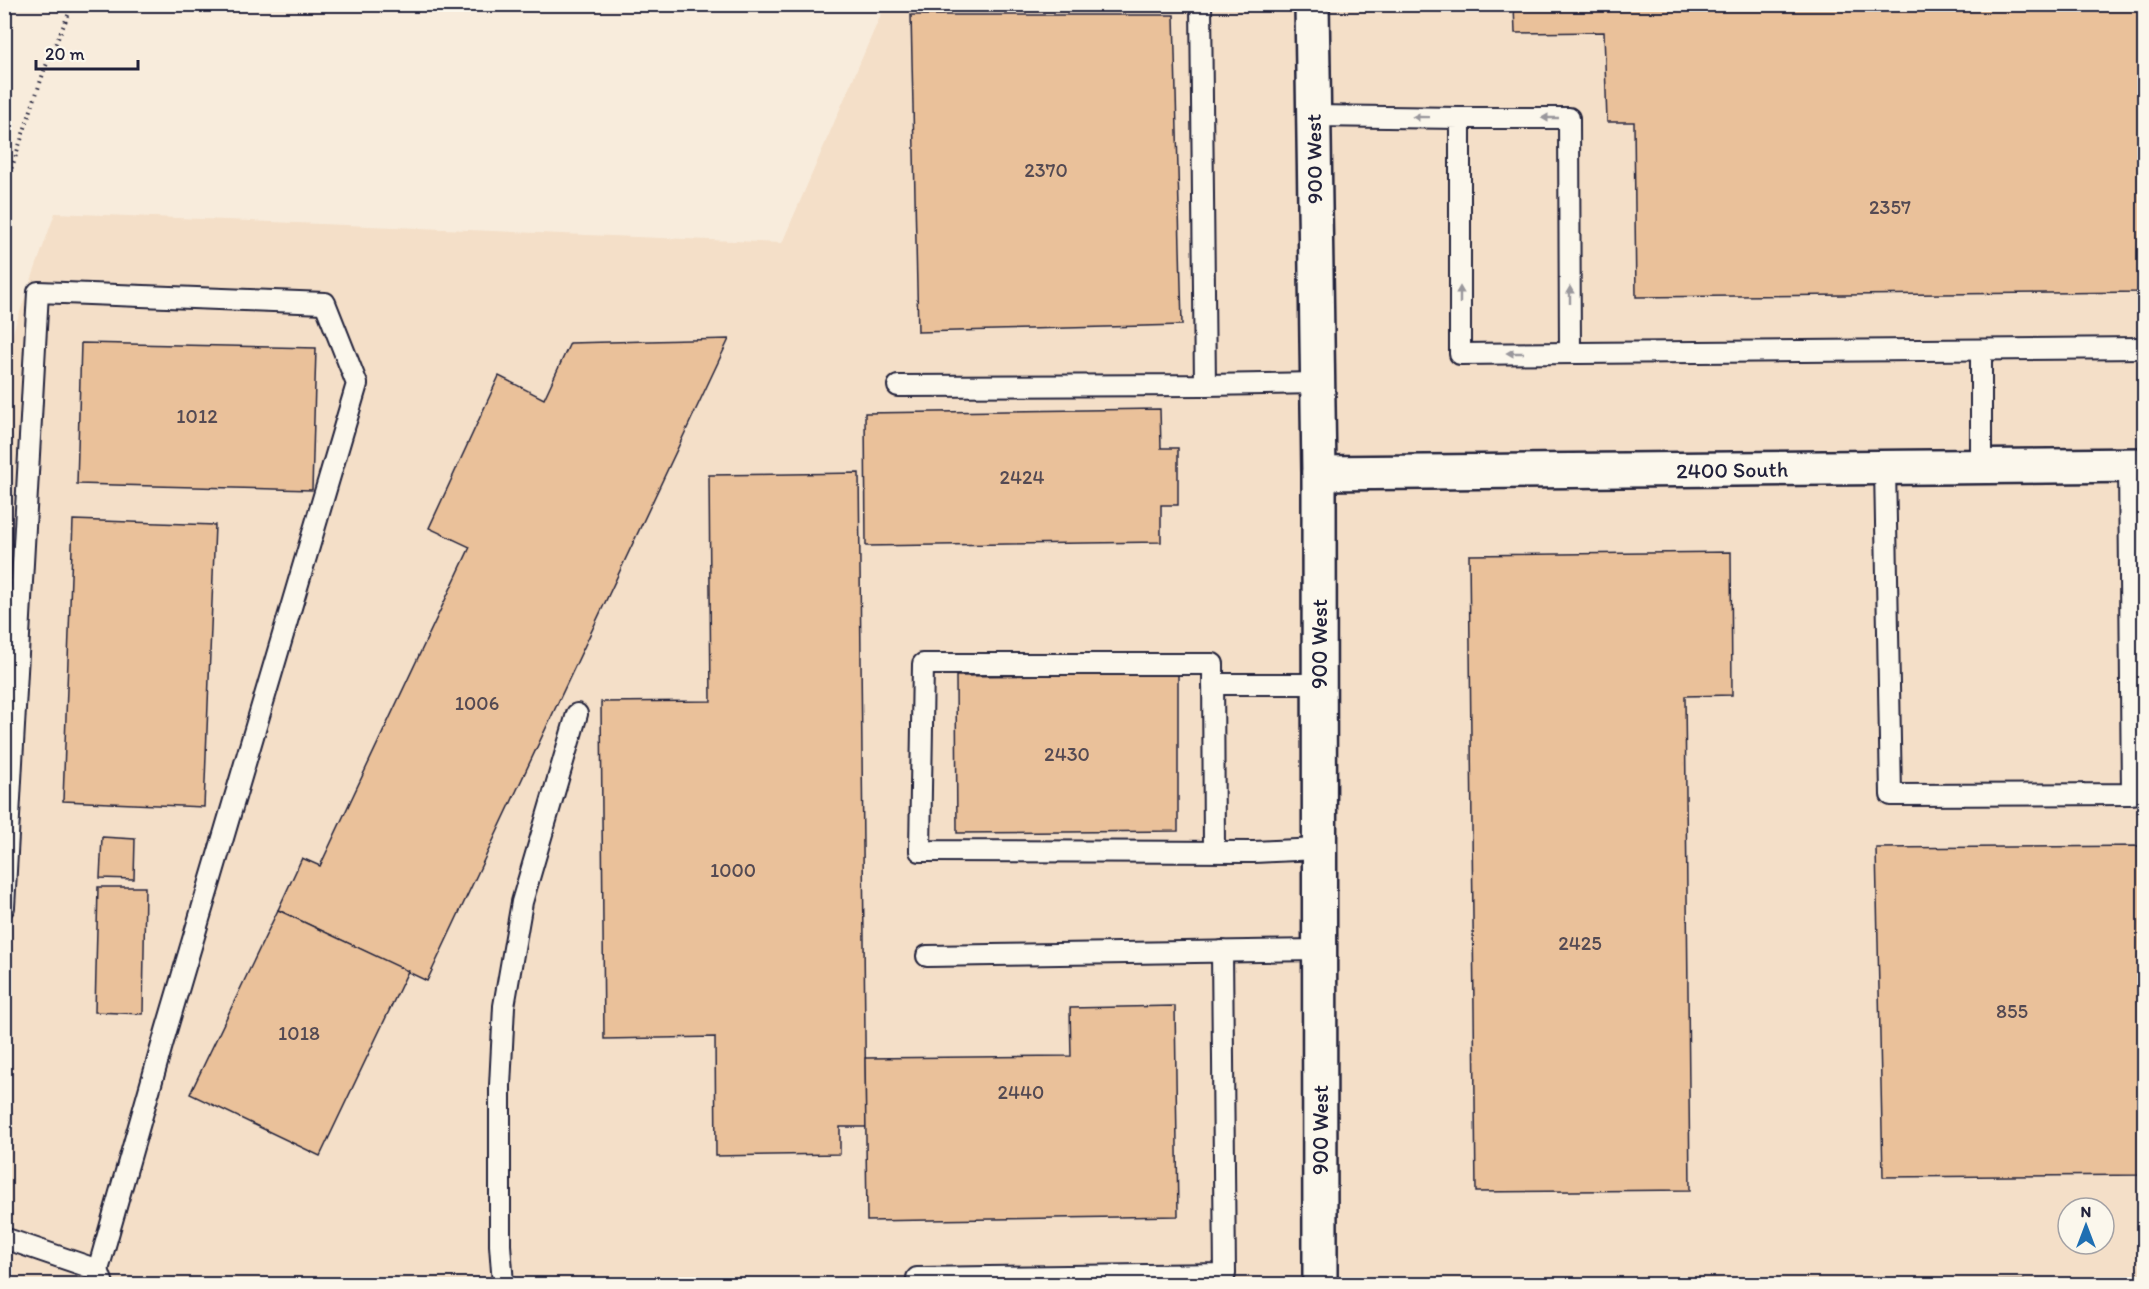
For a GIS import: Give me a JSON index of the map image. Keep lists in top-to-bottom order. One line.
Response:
{"streets":{"main road":["900 West","2400 South"]},"crossings":[["900 West","2400 South"]],"house_numbers":["2370","2357","1012","2424","1006","2430","1000","2425","855","1018","2440"],"scale_bar":"20 m","north":"top"}
